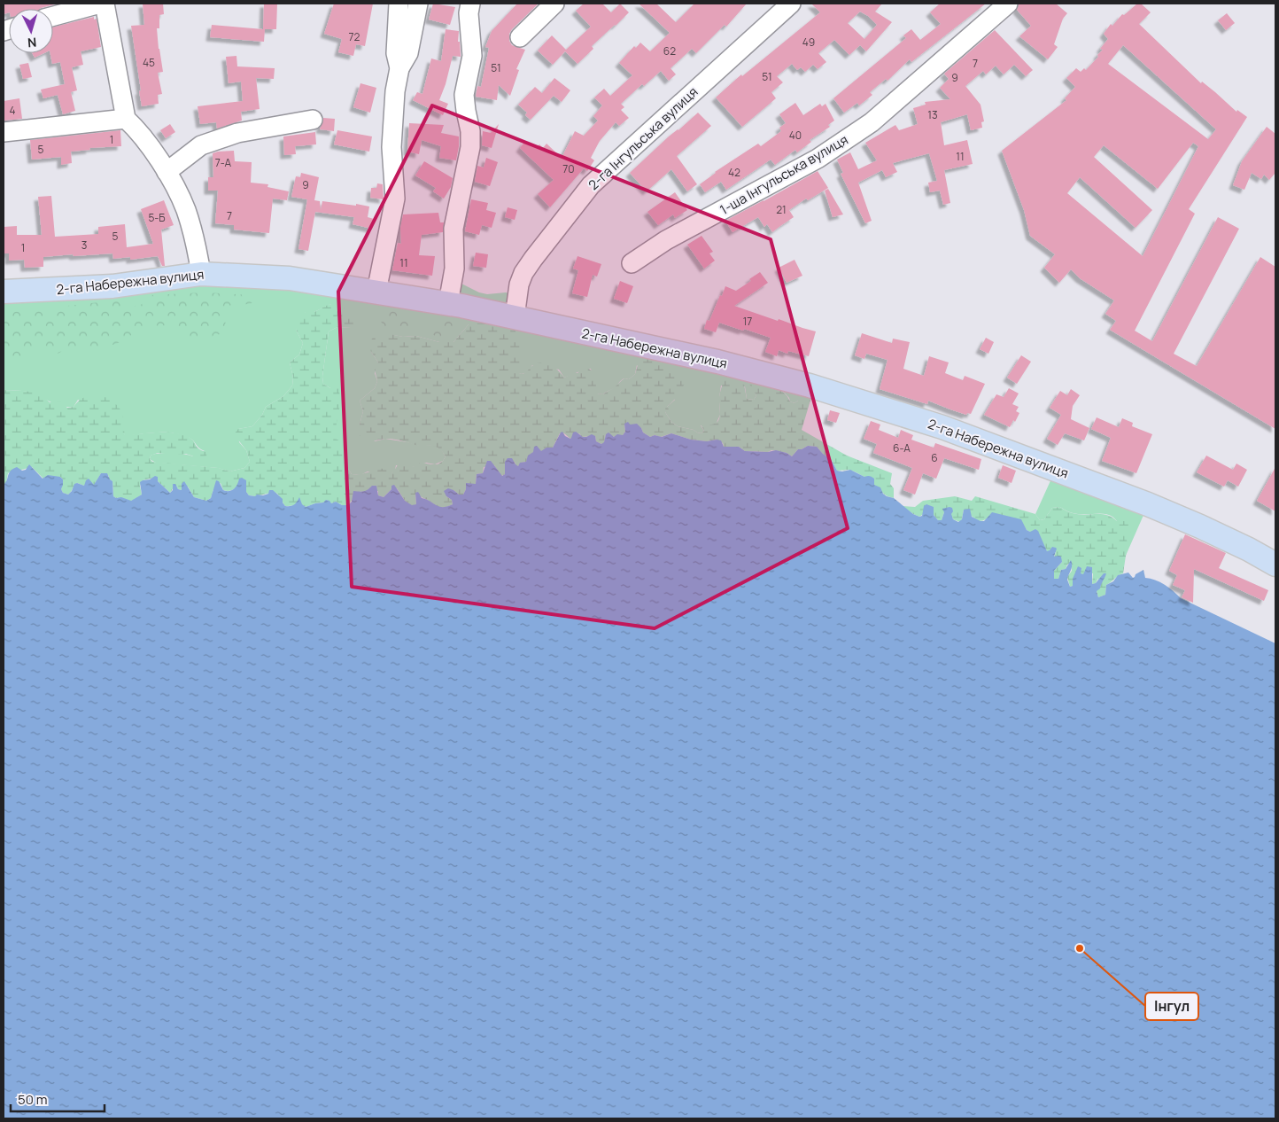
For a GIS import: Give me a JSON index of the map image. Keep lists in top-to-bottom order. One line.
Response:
{"streets":{"main road":["2-га Набережна вулиця"],"street":["2-га Інгульська вулиця","1-ша Інгульська вулиця"]},"crossings":[["2-га Інгульська вулиця","2-га Набережна вулиця"]],"places":["Інгул"],"house_numbers":["72","49","62","45","7","51","51","9","4","13","40","1","5","11","7-А","70","42","9","21","7","5-Б","5","3","1","11","17","6-А","6"],"scale_bar":"50 m","north":"bottom"}
